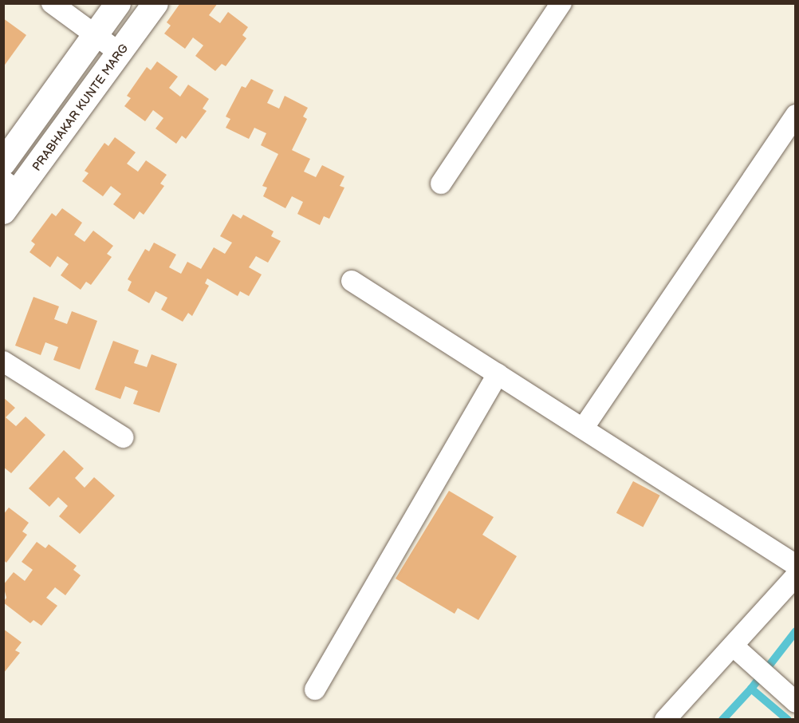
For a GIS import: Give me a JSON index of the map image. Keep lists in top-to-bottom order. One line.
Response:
{"streets":{"street":["PRABHAKAR KUNTE MARG"]}}
